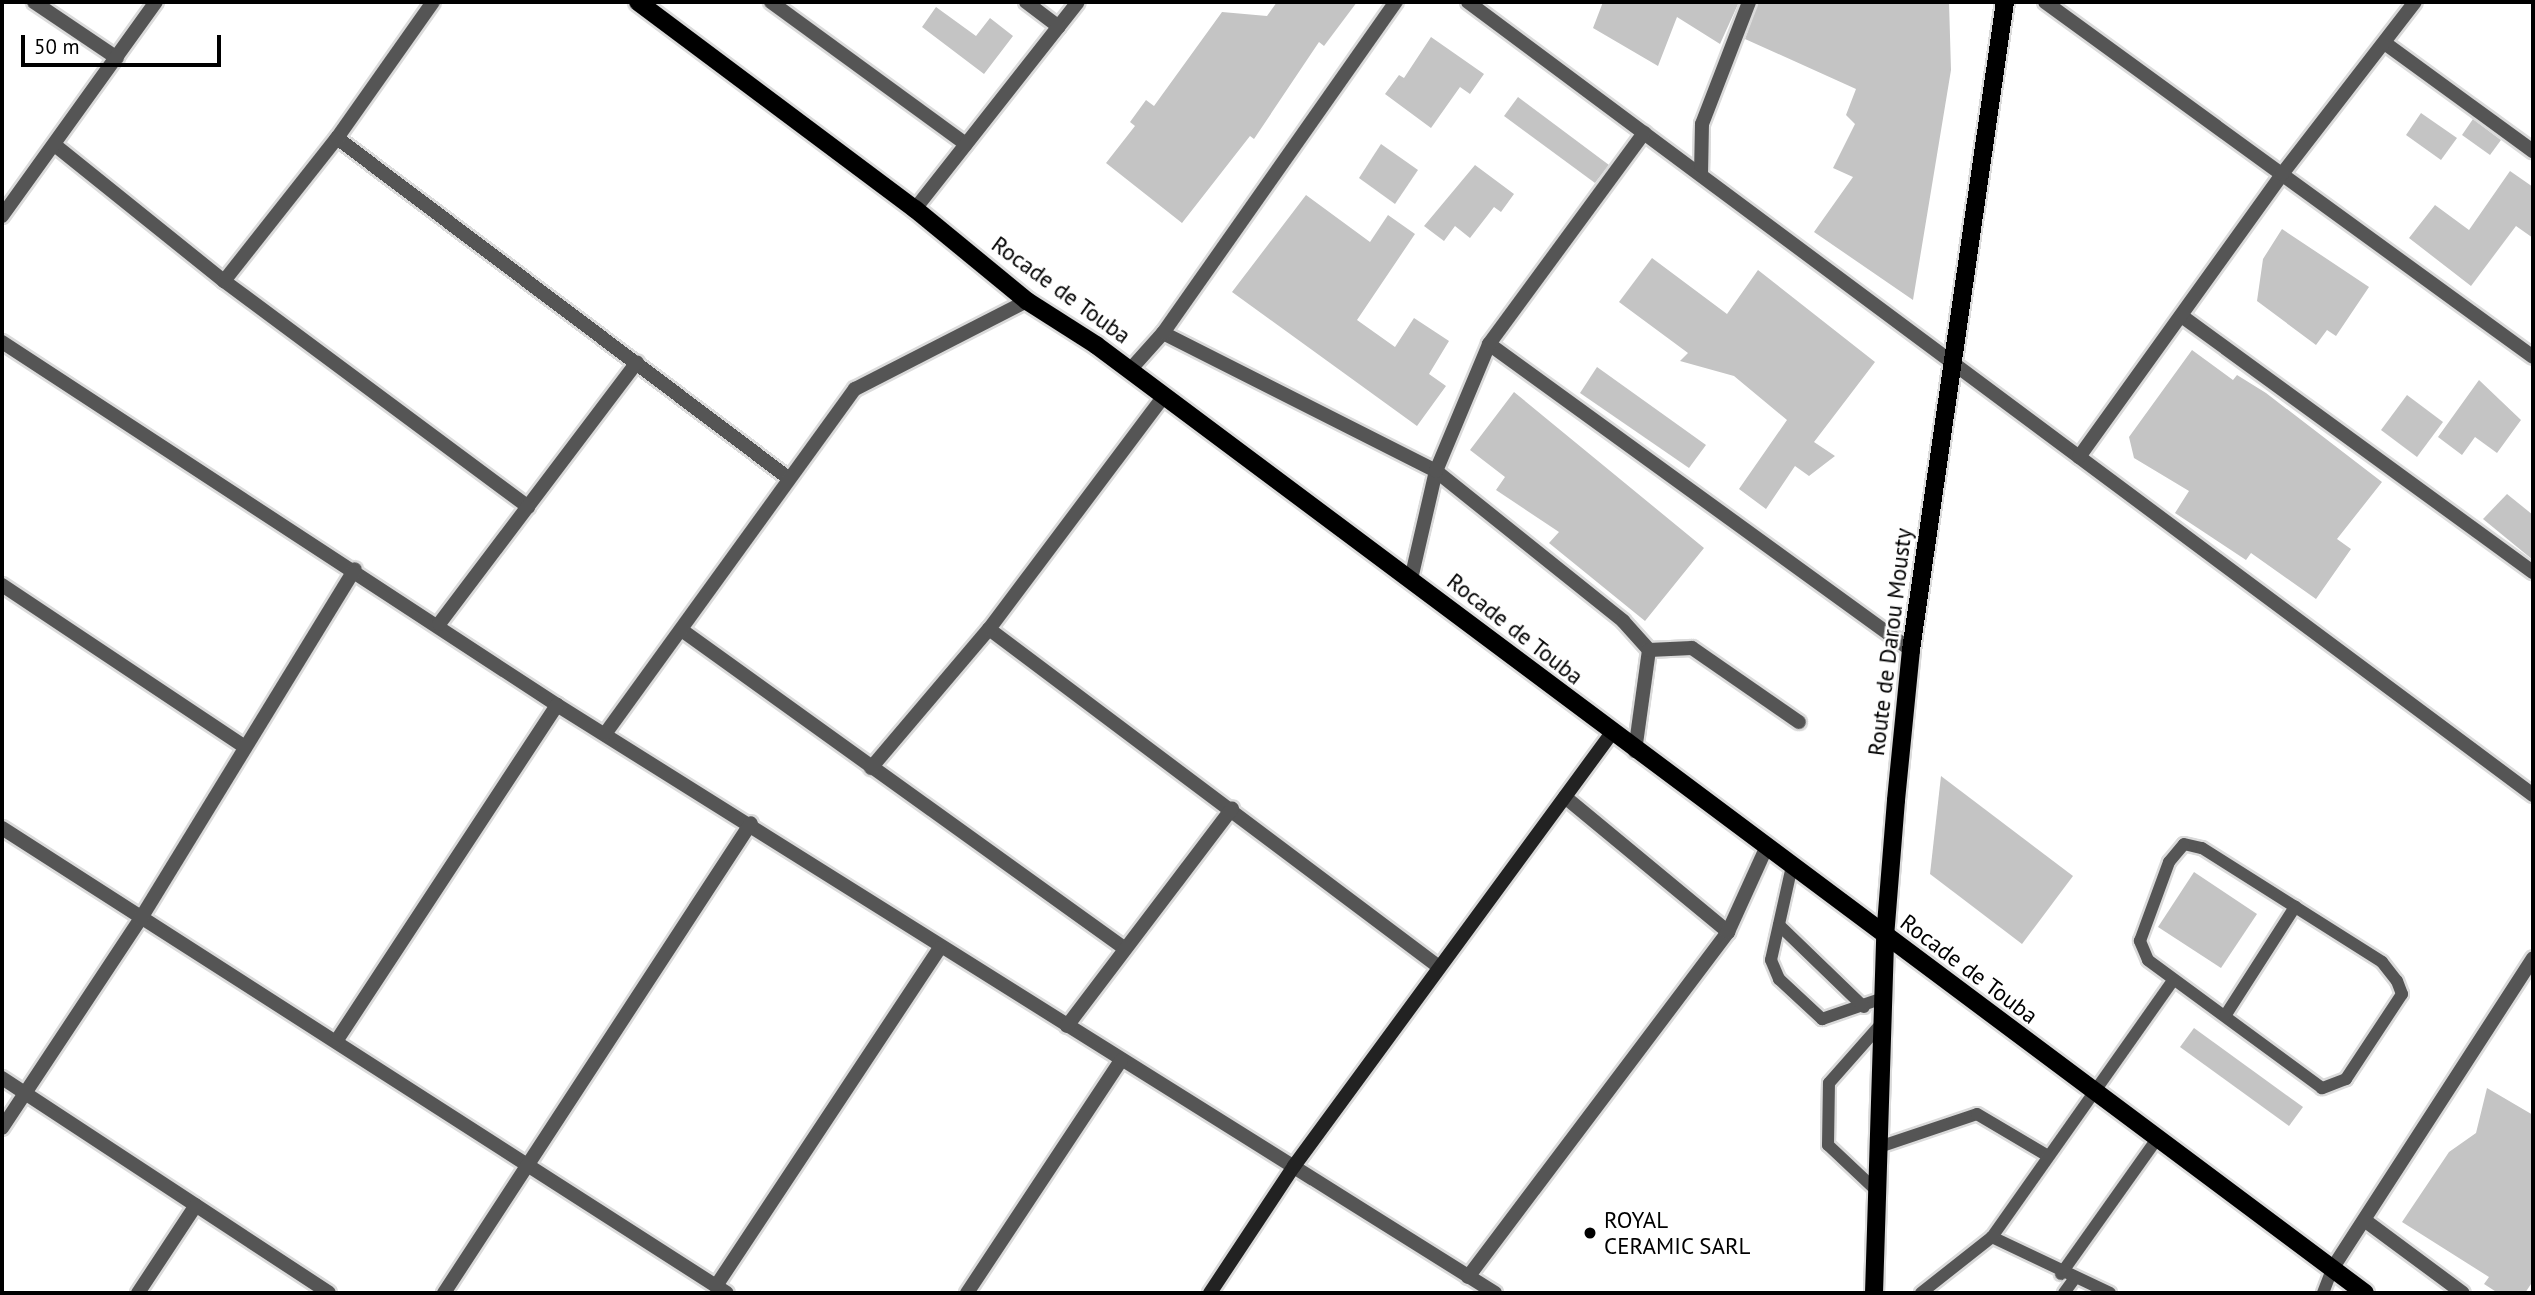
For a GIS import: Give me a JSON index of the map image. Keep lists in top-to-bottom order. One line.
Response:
{"streets":{"main road":["Rocade de Touba","Route de Darou Mousty"]},"crossings":[["Rocade de Touba","Route de Darou Mousty"]],"places":["ROYAL CERAMIC SARL"],"scale_bar":"50 m"}
